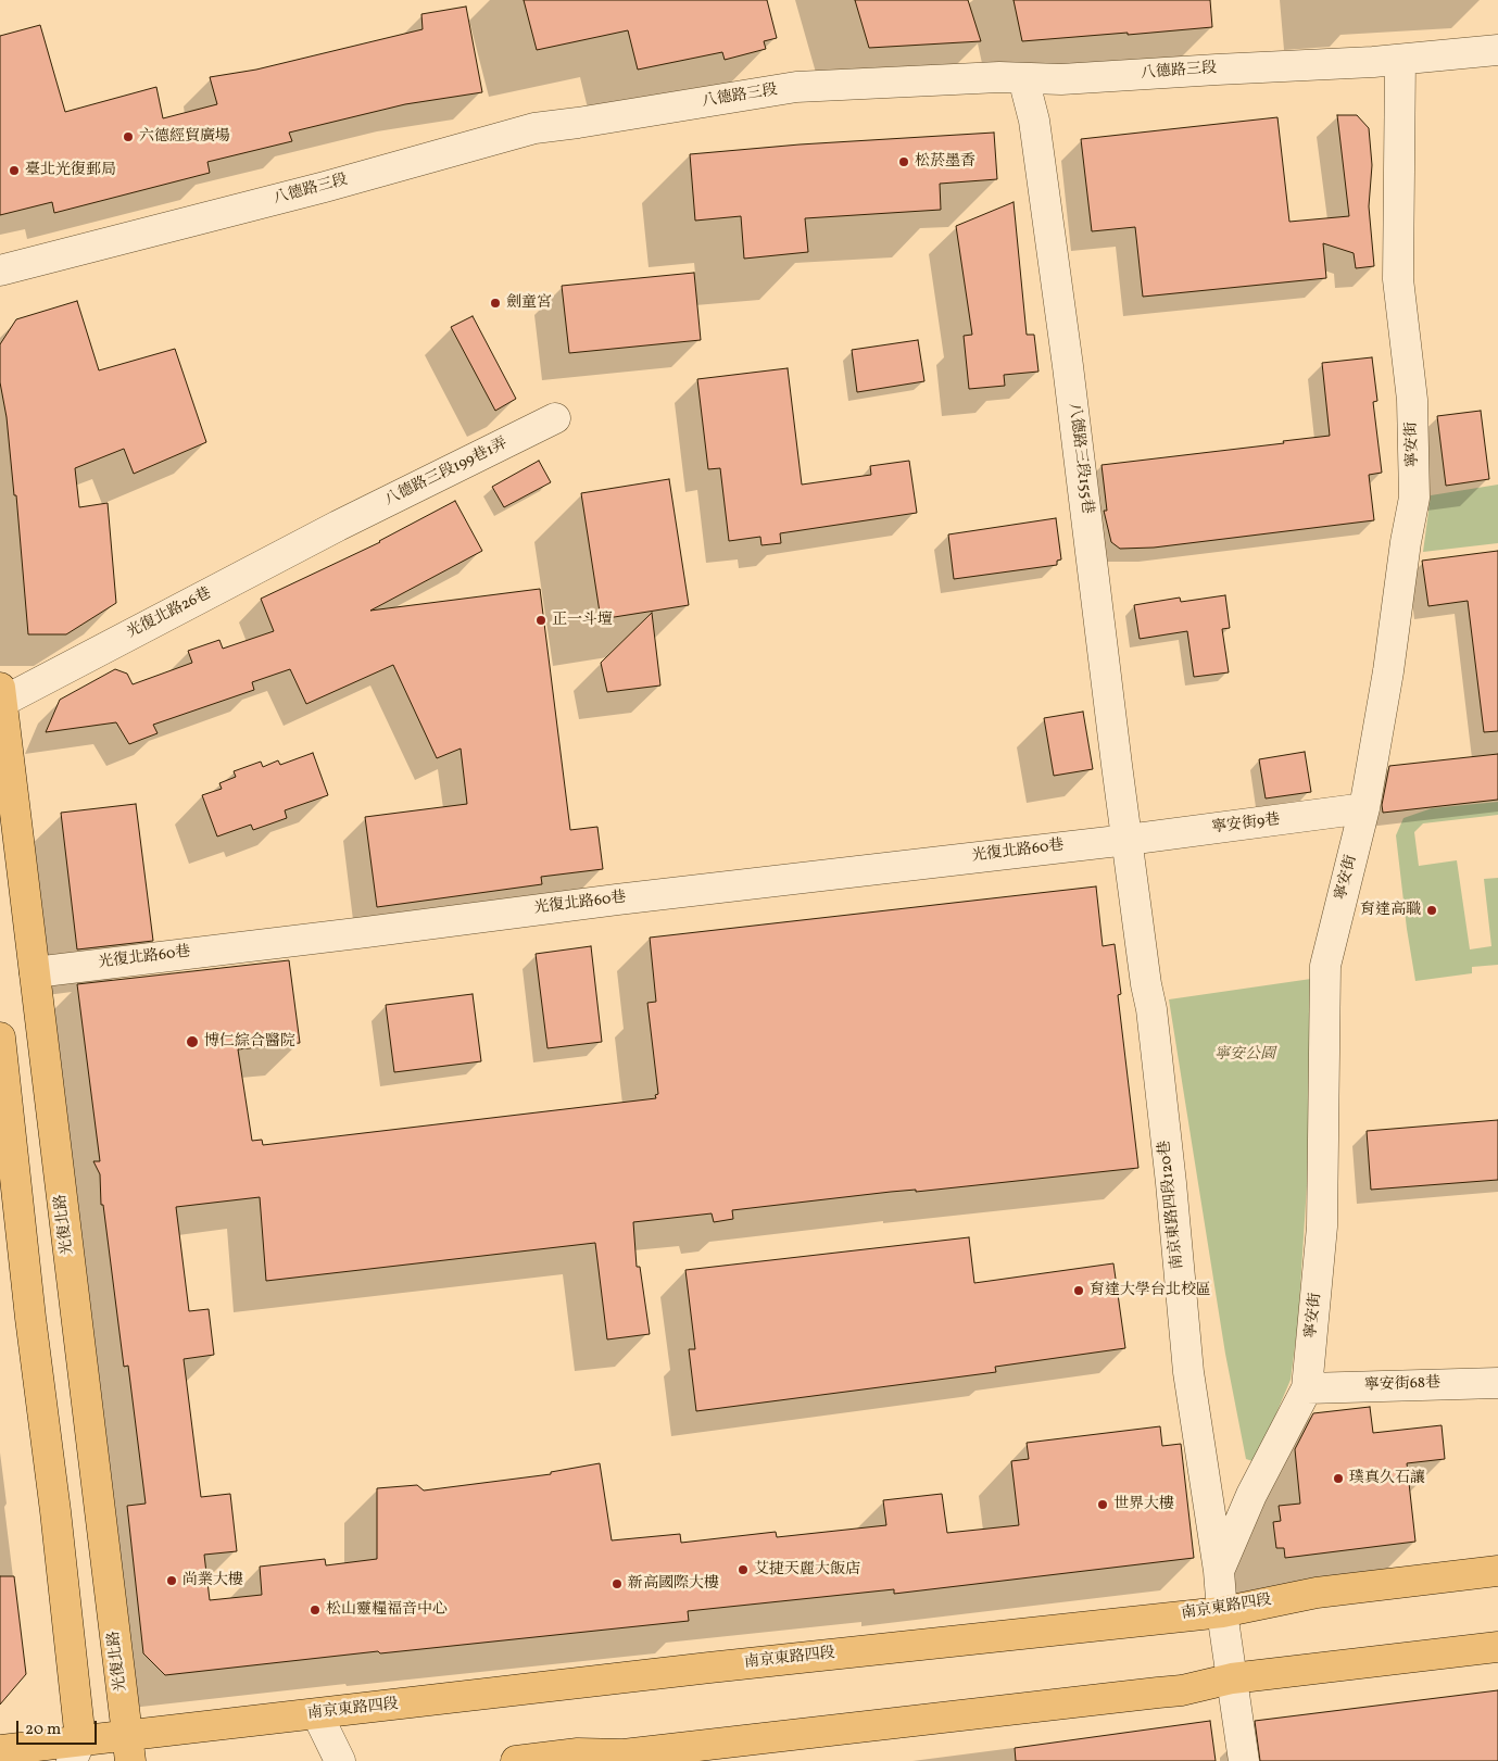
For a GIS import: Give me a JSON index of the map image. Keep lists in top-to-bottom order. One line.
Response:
{"streets":{"main road":["光復北路","南京東路四段"],"street":["八德路三段","寧安街","八德路三段155巷","八德路三段199巷1弄","光復北路26巷","寧安街9巷","光復北路60巷","南京東路四段120巷","寧安街68巷"]},"crossings":[["八德路三段","寧安街"],["八德路三段","八德路三段155巷"],["寧安街","寧安街9巷"],["寧安街","南京東路四段120巷"],["寧安街","寧安街68巷"],["寧安街","南京東路四段"],["八德路三段155巷","寧安街9巷"],["八德路三段155巷","光復北路60巷"],["八德路三段155巷","南京東路四段120巷"],["八德路三段199巷1弄","光復北路26巷"],["光復北路26巷","光復北路"],["寧安街9巷","光復北路60巷"],["寧安街9巷","南京東路四段120巷"],["光復北路60巷","南京東路四段120巷"],["光復北路60巷","光復北路"],["光復北路","南京東路四段"]],"parks":["寧安公園"],"places":["六德經貿廣場","松菸墨香","臺北光復郵局","劍童宮","正一斗壇","育達高職","博仁綜合醫院","育達大學台北校區","璞真久石讓","世界大樓","艾捷天麗大飯店","尚業大樓","新高國際大樓","松山靈糧福音中心"],"scale_bar":"20 m"}
